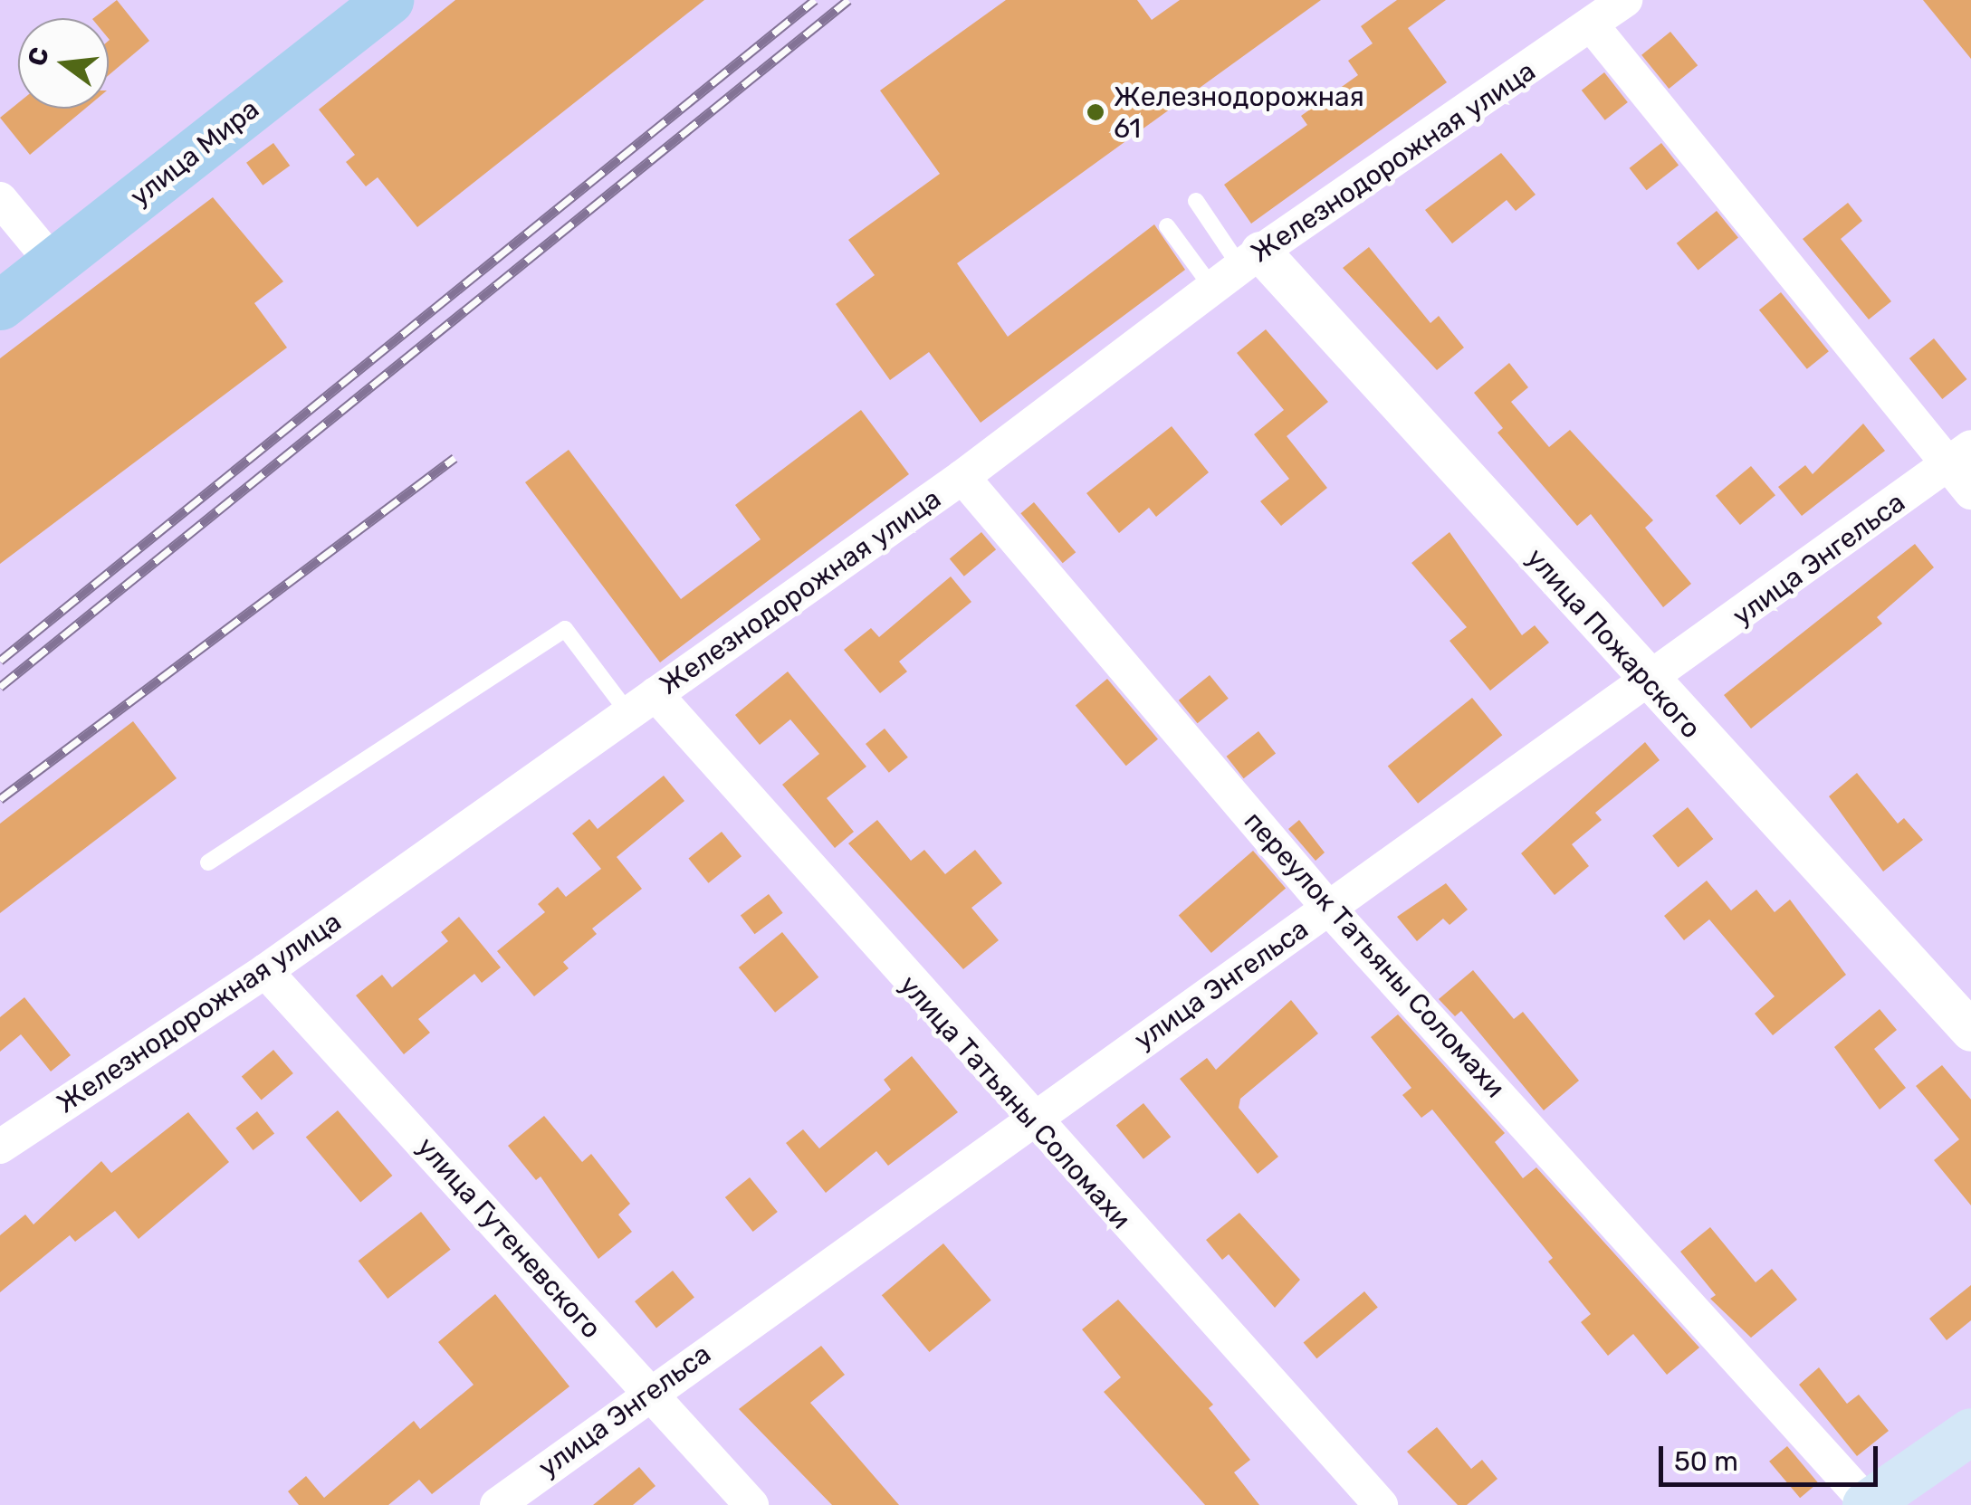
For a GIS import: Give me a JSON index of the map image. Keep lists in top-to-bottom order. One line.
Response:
{"streets":{"main road":["улица Мира"],"street":["Железнодорожная улица","улица Энгельса","улица Пожарского","переулок Татьяны Соломахи","улица Татьяны Соломахи","улица Гутеневского"]},"crossings":[["Железнодорожная улица","улица Пожарского"],["Железнодорожная улица","переулок Татьяны Соломахи"],["Железнодорожная улица","улица Татьяны Соломахи"],["Железнодорожная улица","улица Гутеневского"],["улица Энгельса","улица Пожарского"],["улица Энгельса","переулок Татьяны Соломахи"],["улица Энгельса","улица Татьяны Соломахи"],["улица Энгельса","улица Гутеневского"]],"places":["Железнодорожная 61"],"scale_bar":"50 m","north":"left"}
